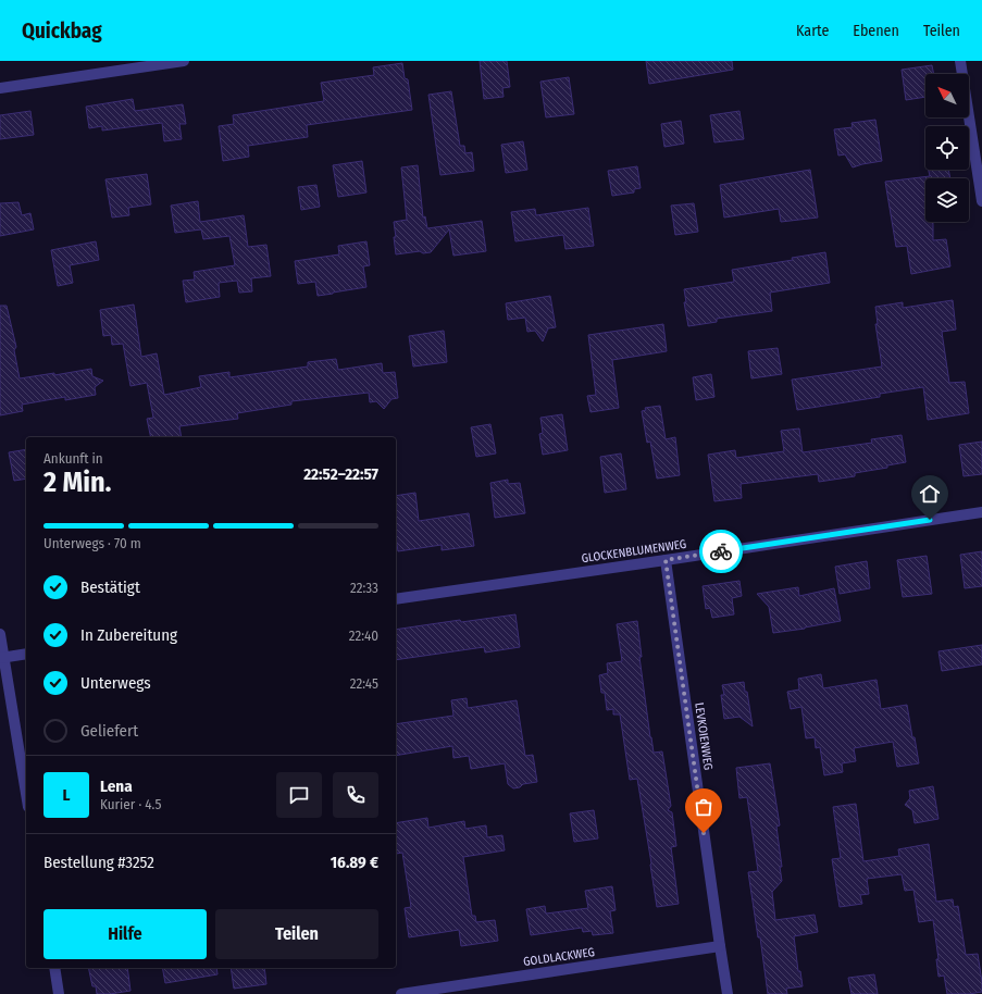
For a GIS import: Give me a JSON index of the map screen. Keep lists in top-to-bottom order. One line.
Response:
{"streets":{"street":["GLOCKENBLUMENWEG","LEVKOIENWEG","GOLDLACKWEG"]},"crossings":[["GLOCKENBLUMENWEG","LEVKOIENWEG"],["LEVKOIENWEG","GOLDLACKWEG"]],"north":"top left","page":{"header":"Quickbag","nav":["Karte","Ebenen","Teilen"],"heading":["2 Min.","Ankunft in","22:52–22:57"],"panel":["Lena","Kurier · 4.5","Bestellung #3252","16.89 €"],"bar":"Unterwegs · 70 m","list":[["Bestätigt","22:33"],["In Zubereitung","22:40"],["Unterwegs","22:45"],"Geliefert"],"round":"L","buttons":["Hilfe","Teilen"]}}
